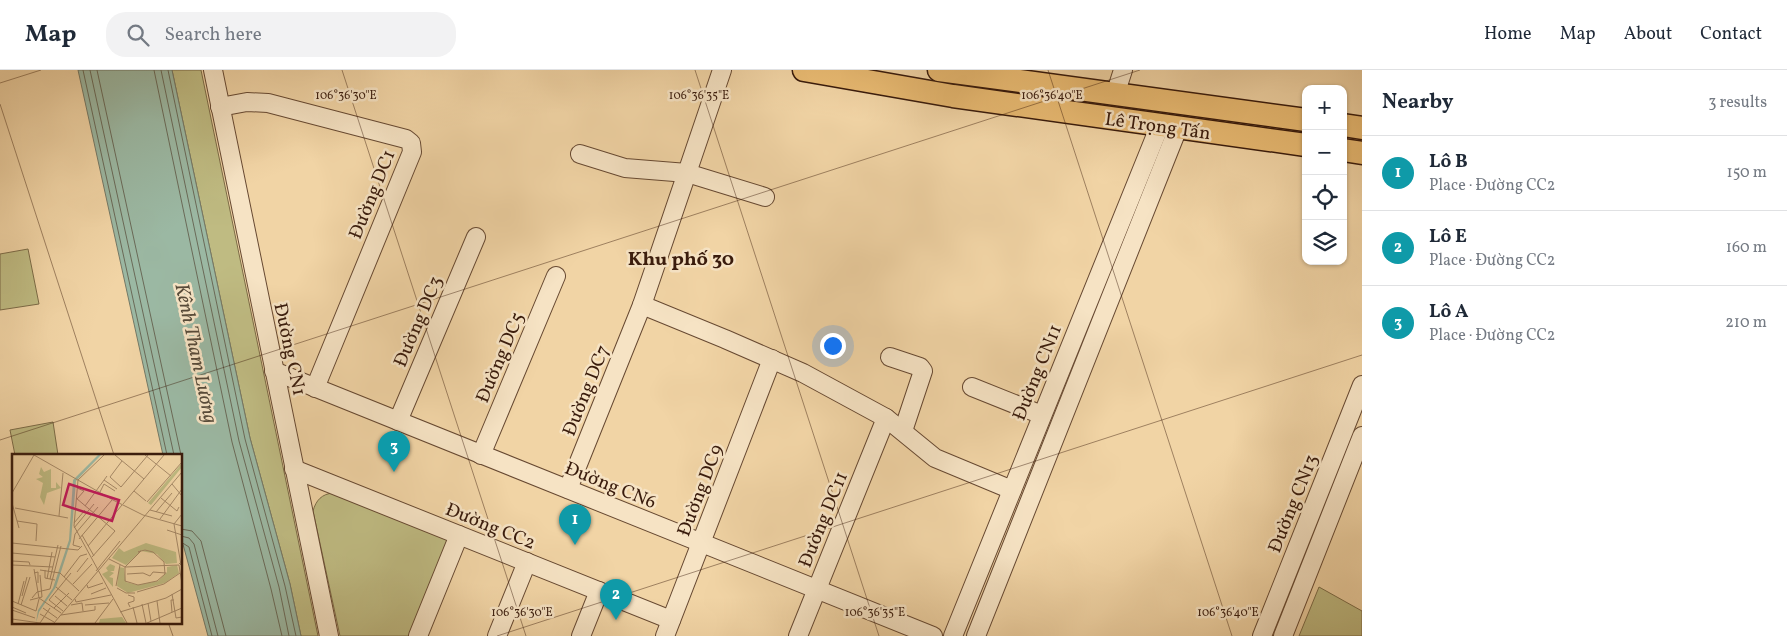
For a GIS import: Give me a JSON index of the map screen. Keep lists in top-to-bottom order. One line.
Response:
{"streets":{"main road":["Lê Trọng Tấn"],"street":["Đường DC1","Đường DC3","Đường CN1","Đường DC5","Đường CN11","Đường DC7","Đường CN6","Đường DC9","Đường CN13","Đường DC11","Đường CC2"]},"crossings":[["Lê Trọng Tấn","Đường CN11"],["Đường DC1","Đường CN1"],["Đường DC1","Đường CN6"],["Đường DC3","Đường CN6"],["Đường CN1","Đường CN6"],["Đường CN1","Đường CC2"],["Đường DC5","Đường CN6"],["Đường DC7","Đường CN6"],["Đường CN6","Đường DC9"],["Đường CN6","Đường DC11"],["Đường DC9","Đường CC2"]],"districts":["Khu phố 30"],"water":["Kênh Tham Lương"],"page":{"header":"Map","search":"Search here","nav":["Home","Map","About","Contact"],"heading":["Nearby","3 results"],"map_buttons":["+","−"],"list":[{"mark":"1","name":"Lô B","note":"Place · Đường CC2","value":"150 m"},{"mark":"2","name":"Lô E","note":"Place · Đường CC2","value":"160 m"},{"mark":"3","name":"Lô A","note":"Place · Đường CC2","value":"210 m"}],"pins":["3","1","2"]},"coordinates":["106°36'30\"E","106°36'35\"E","106°36'40\"E"]}
